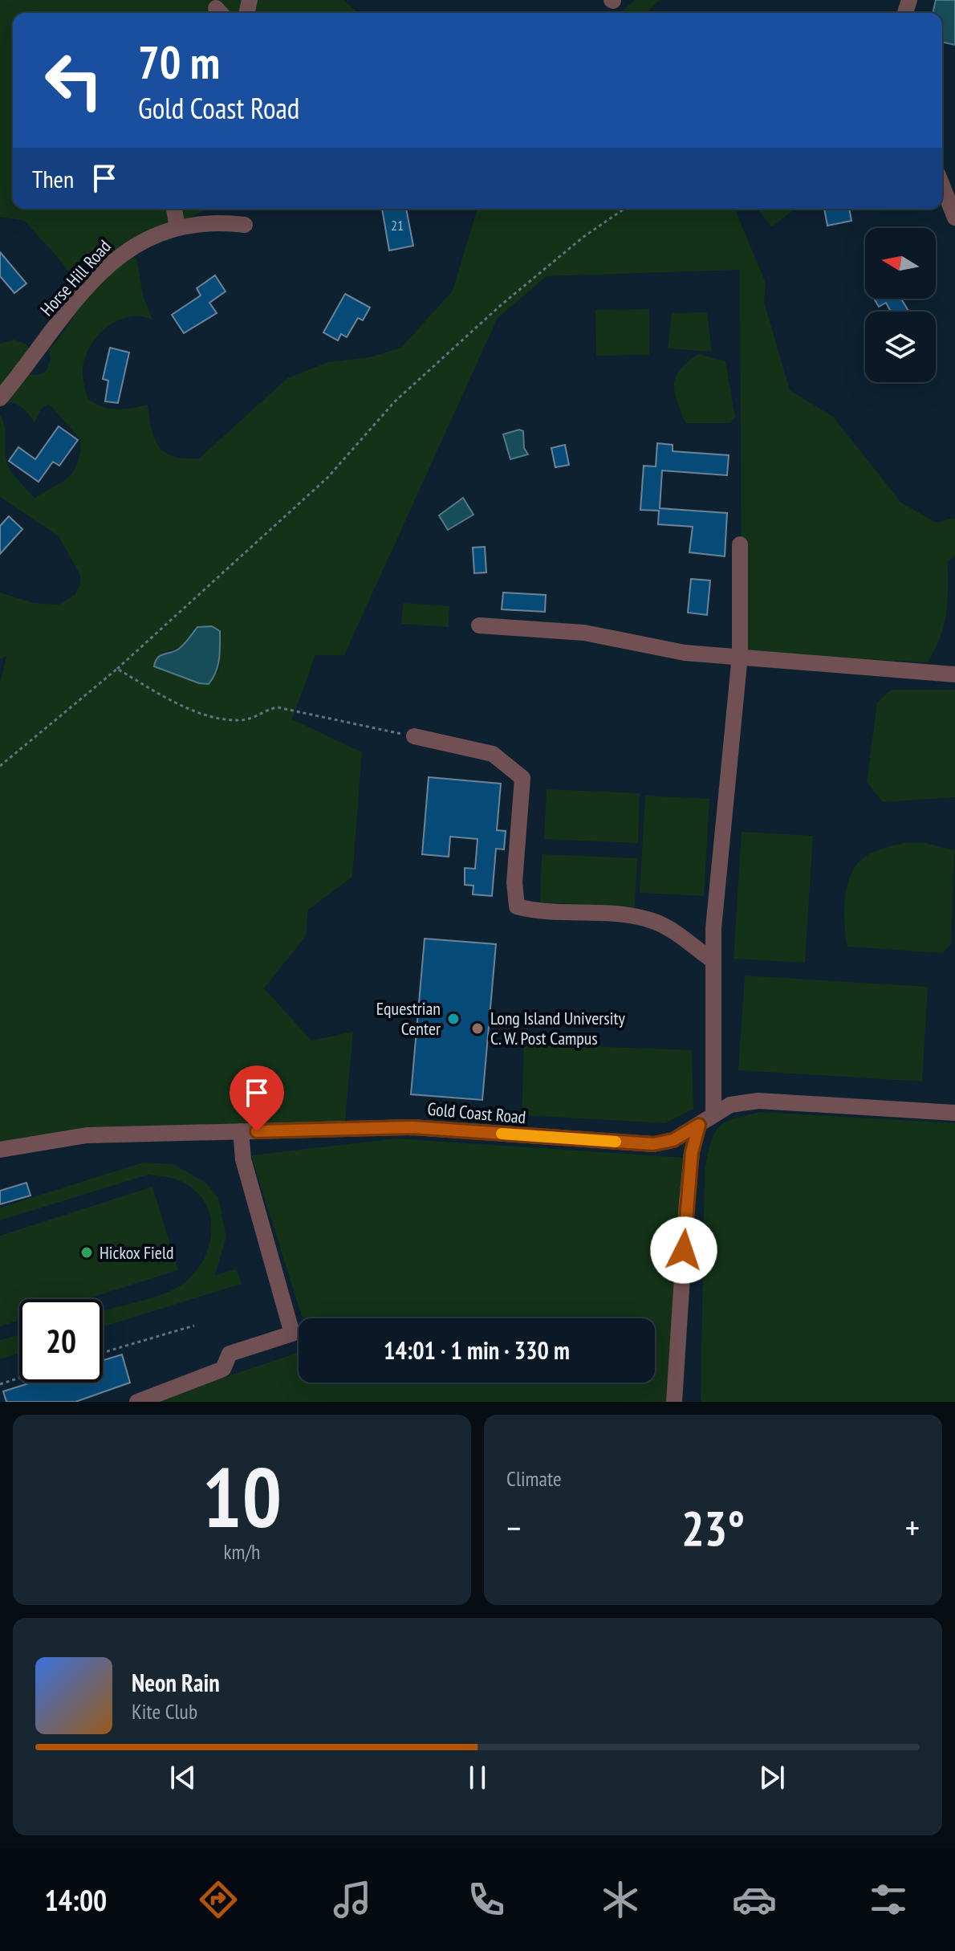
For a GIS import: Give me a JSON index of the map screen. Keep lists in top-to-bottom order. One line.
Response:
{"streets":{"street":["Horse Hill Road","Gold Coast Road"]},"places":["Equestrian Center","Long Island University C. W. Post Campus","Hickox Field"],"house_numbers":["21"],"north":"left","page":{"turn":["70 m","Gold Coast Road"],"then":"Then","limit":"20","trip":"14:01 · 1 min · 330 m","tile":[["10","km/h"],"Climate"],"heat":["−","23°","+"],"song":["Neon Rain","Kite Club"],"tabs":"14:00"}}
